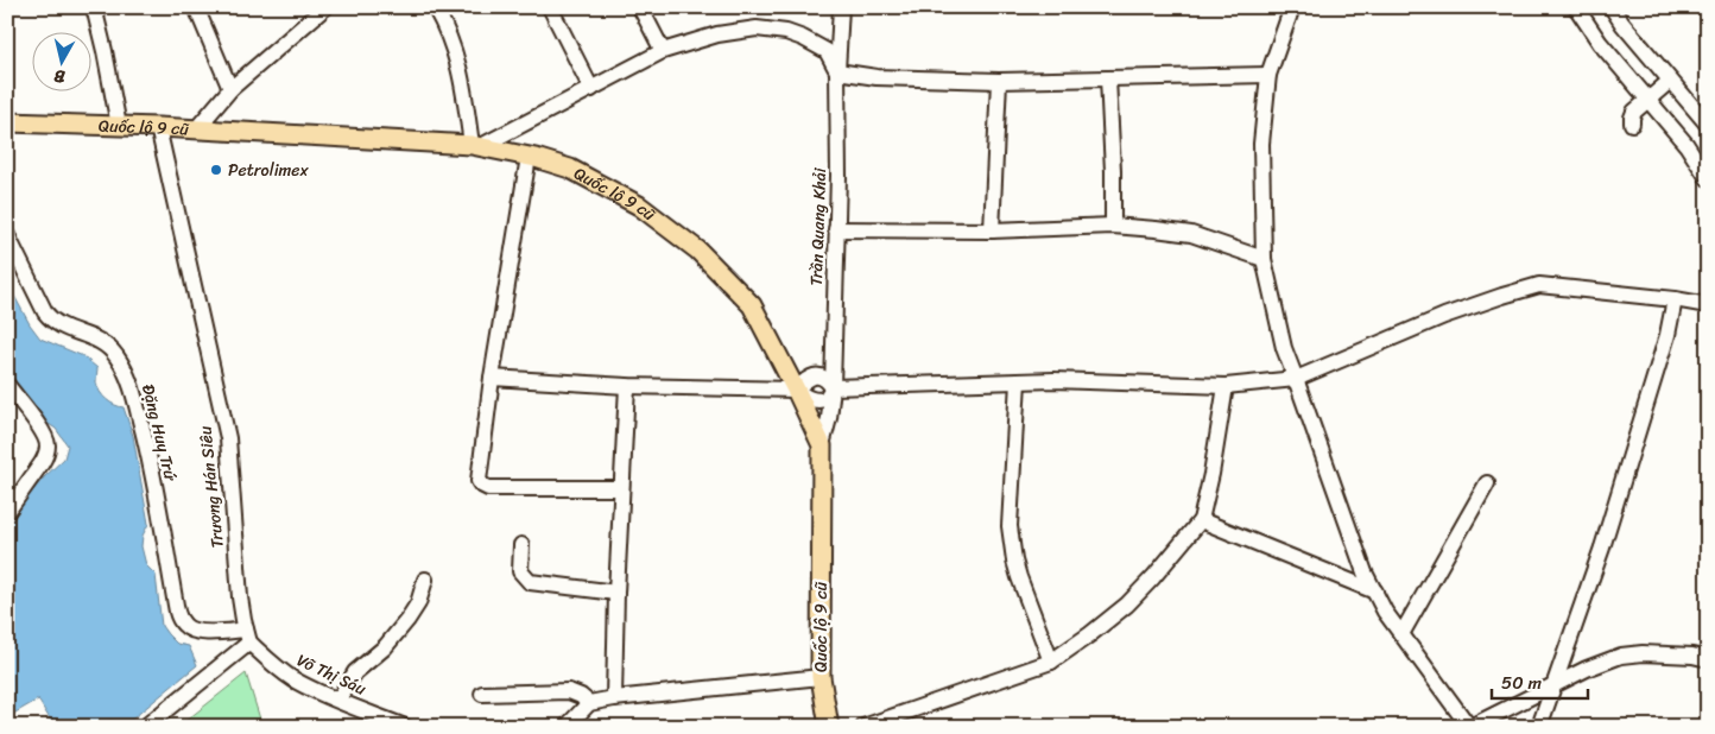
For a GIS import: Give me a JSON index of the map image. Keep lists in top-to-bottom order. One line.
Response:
{"streets":{"main road":["Quốc lộ 9 cũ"],"street":["Trần Quang Khải","Đặng Huy Trứ","Trương Hán Siêu","Võ Thị Sáu"]},"crossings":[["Quốc lộ 9 cũ","Trần Quang Khải"],["Quốc lộ 9 cũ","Trương Hán Siêu"],["Đặng Huy Trứ","Trương Hán Siêu"],["Đặng Huy Trứ","Võ Thị Sáu"],["Trương Hán Siêu","Võ Thị Sáu"]],"places":["Petrolimex"],"scale_bar":"50 m","north":"bottom"}
